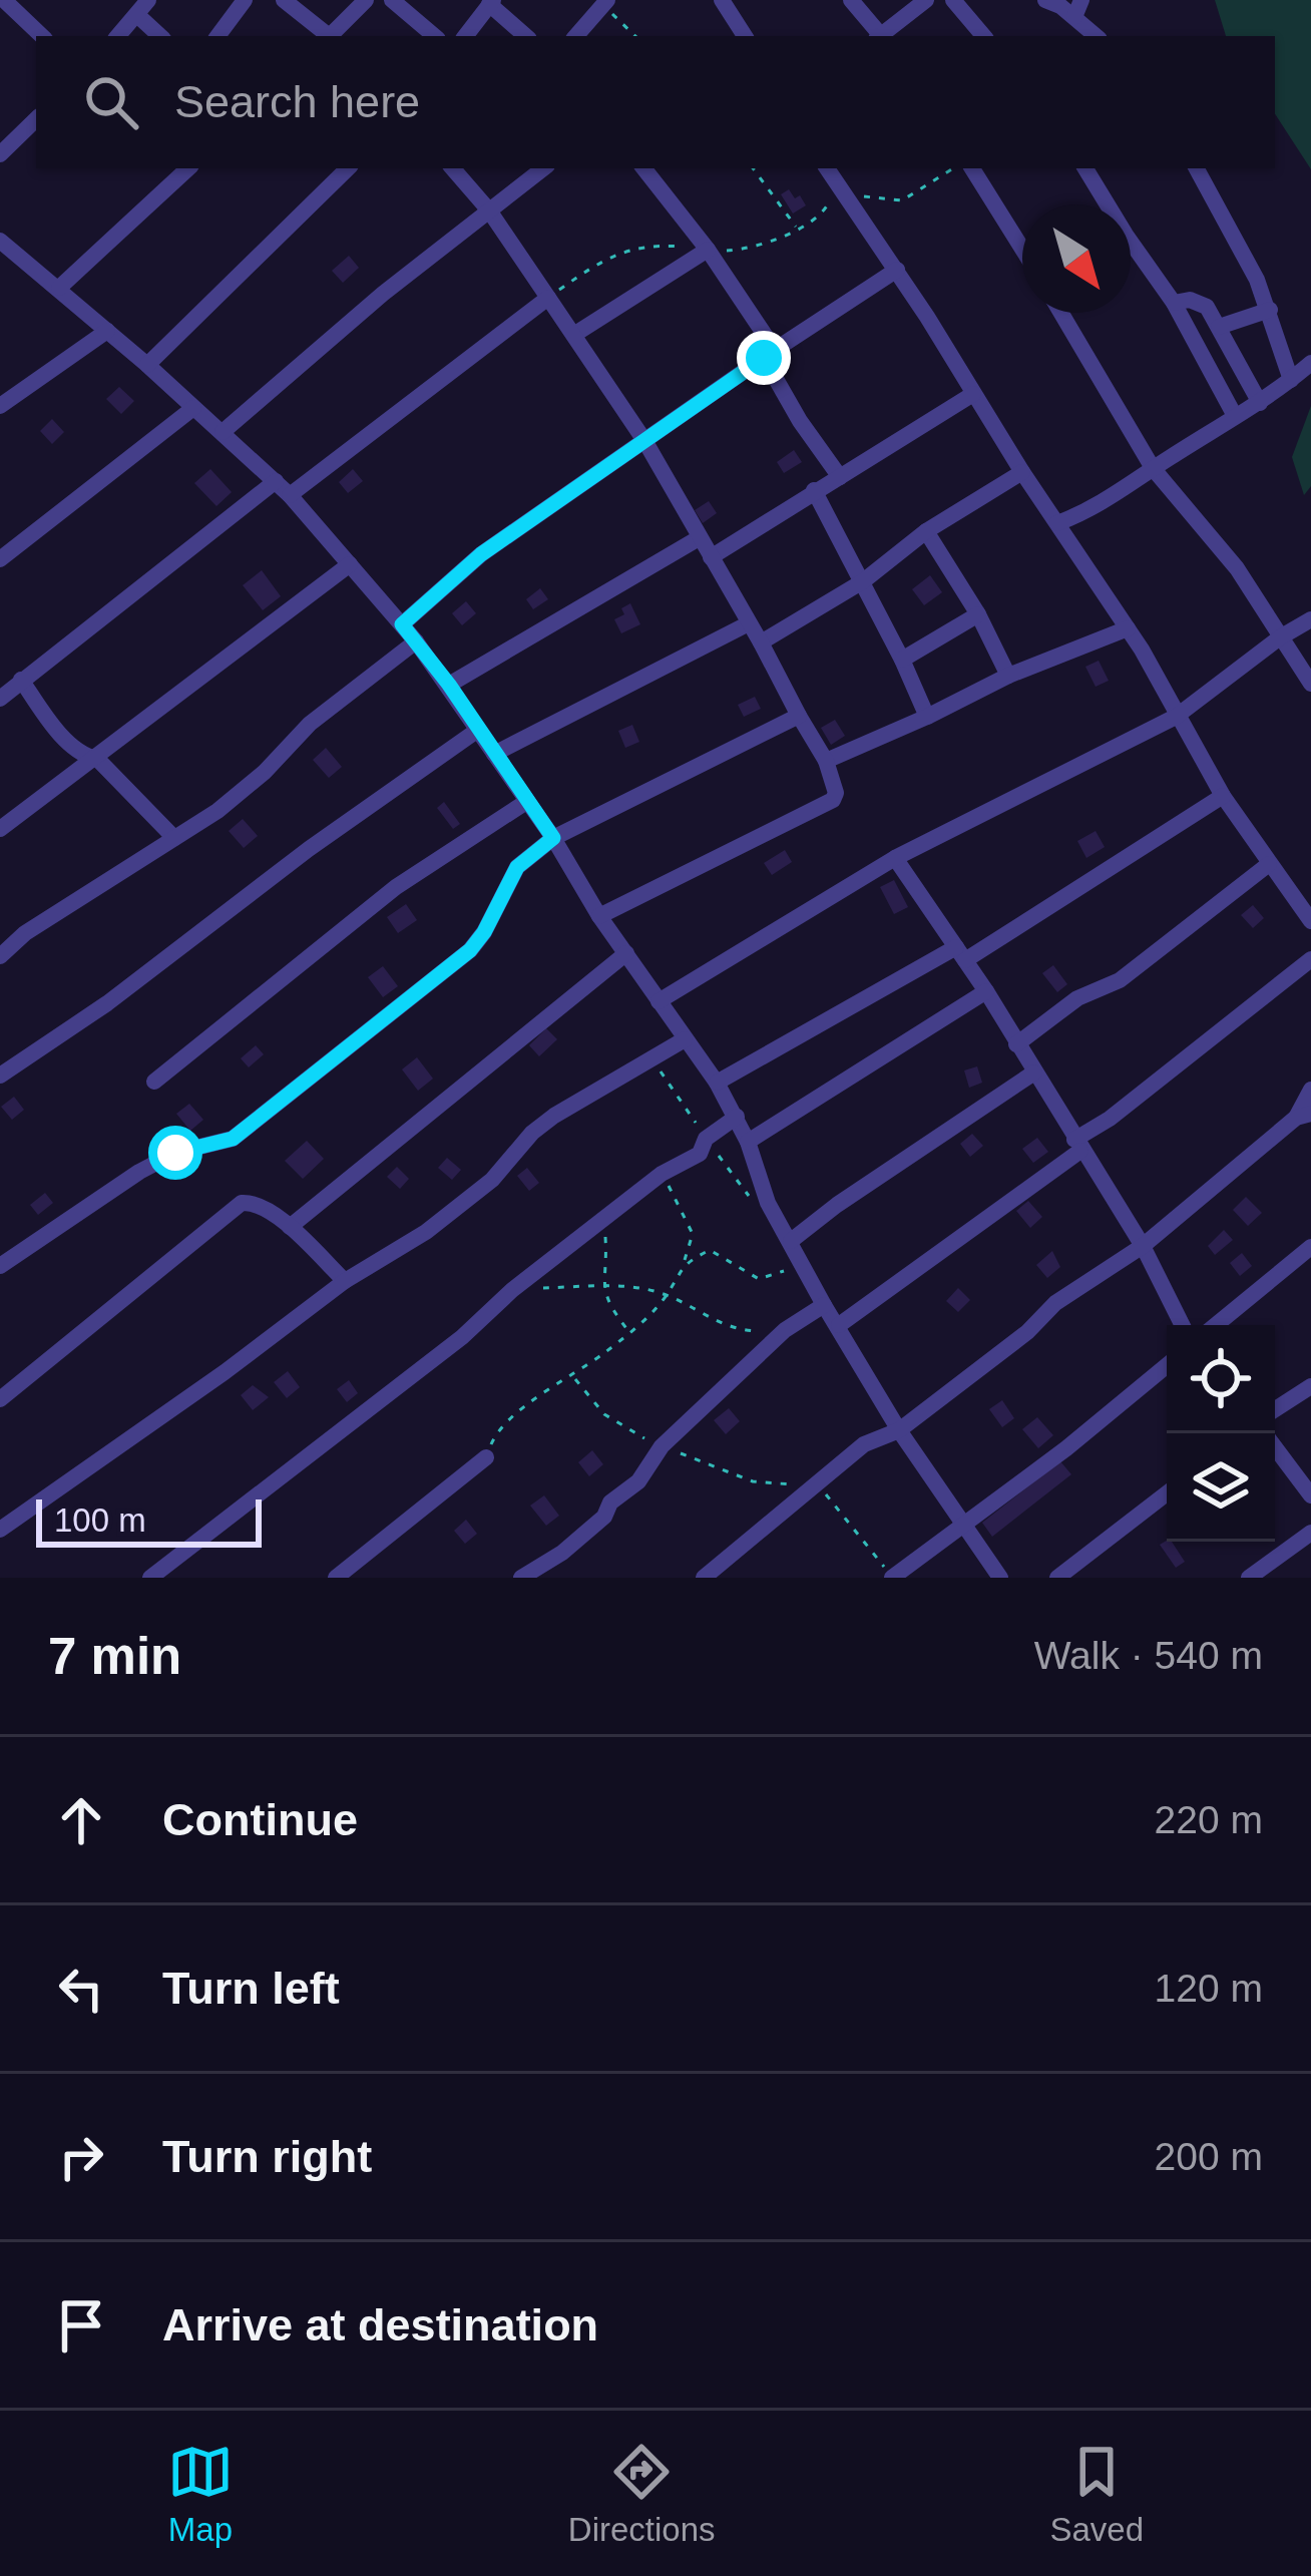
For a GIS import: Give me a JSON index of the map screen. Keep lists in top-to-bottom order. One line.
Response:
{"scale_bar":"100 m","north":"bottom right","page":{"search":"Search here","scale":"100 m","heading":["7 min","Walk · 540 m"],"list":[["Continue","220 m"],["Turn left","120 m"],["Turn right","200 m"],"Arrive at destination"],"nav":["Map","Directions","Saved"]}}
